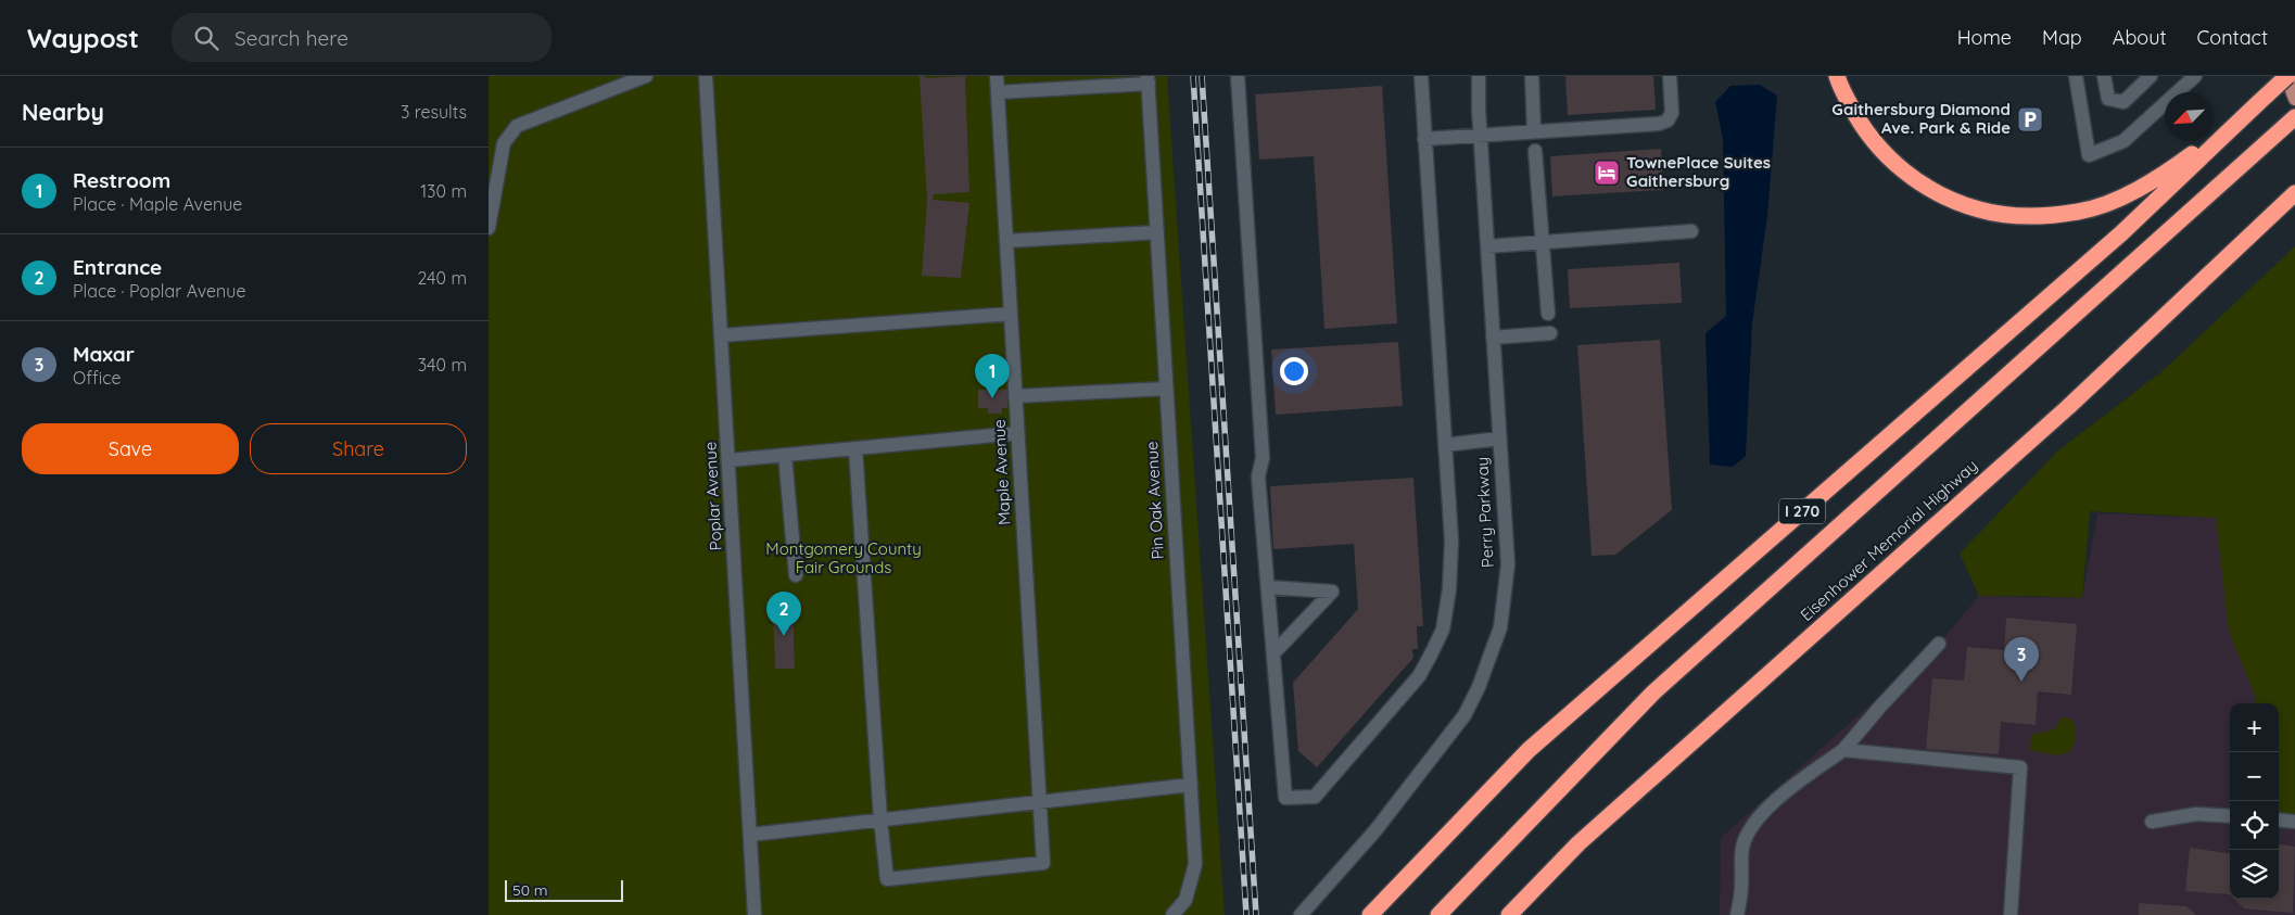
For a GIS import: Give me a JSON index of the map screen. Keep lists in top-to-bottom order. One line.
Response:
{"streets":{"highway":["I 270","Eisenhower Memorial Highway"],"street":["Maple Avenue","Poplar Avenue","Pin Oak Avenue","Perry Parkway"]},"parks":["Montgomery County Fair Grounds"],"places":{"parking":["Gaithersburg Diamond Ave. Park & Ride"],"hotel":["TownePlace Suites Gaithersburg"]},"scale_bar":"50 m","north":"bottom left","page":{"header":"Waypost","search":"Search here","nav":["Home","Map","About","Contact"],"heading":["Nearby","3 results"],"list":[{"mark":"1","name":"Restroom","note":"Place · Maple Avenue","value":"130 m"},{"mark":"2","name":"Entrance","note":"Place · Poplar Avenue","value":"240 m"},{"mark":"3","name":"Maxar","note":"Office","value":"340 m"}],"pins":["1","2","3"],"buttons":["Save","Share"],"map_buttons":["+","−"],"scale":"50 m"}}
